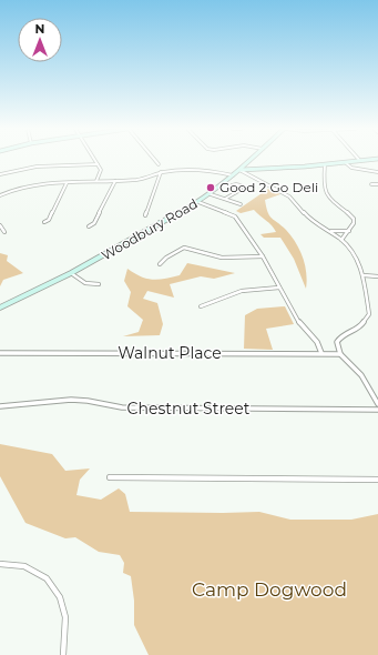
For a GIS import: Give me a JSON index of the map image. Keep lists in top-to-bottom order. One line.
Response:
{"streets":{"main road":["Woodbury Road"],"street":["Walnut Place","Chestnut Street"]},"parks":["Camp Dogwood"],"places":["Good 2 Go Deli"],"north":"top"}
